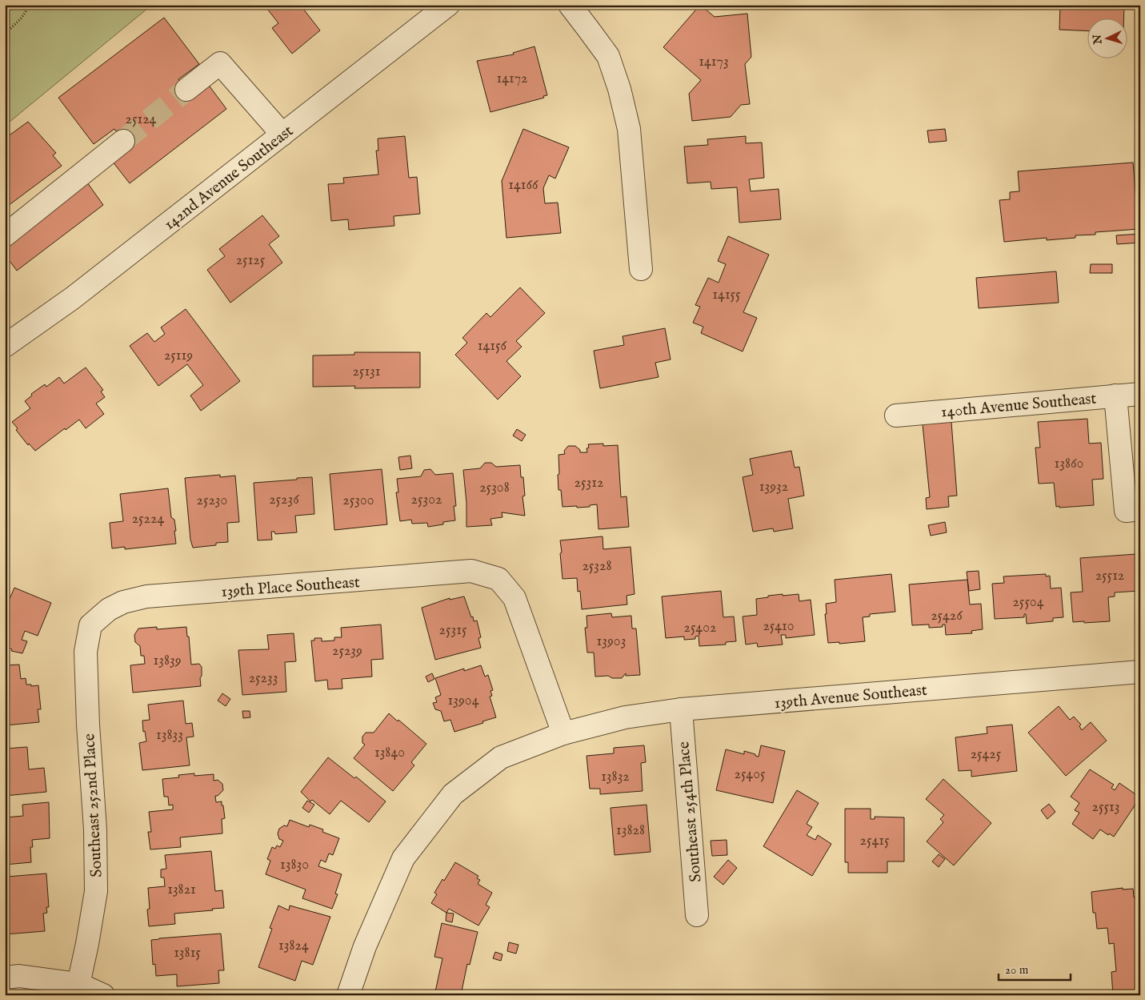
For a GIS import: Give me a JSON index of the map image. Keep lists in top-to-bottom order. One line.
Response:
{"streets":{"street":["142nd Avenue Southeast","140th Avenue Southeast","139th Place Southeast","139th Avenue Southeast","Southeast 252nd Place","Southeast 254th Place"]},"crossings":[["139th Place Southeast","139th Avenue Southeast"],["139th Place Southeast","Southeast 252nd Place"],["139th Avenue Southeast","Southeast 254th Place"]],"house_numbers":["14173","14172","25124","14166","25125","14155","14156","25119","25131","13860","25312","13932","25308","25236","25302","25230","25300","25224","25328","25512","25504","25426","25410","25402","25315","13903","25239","13839","25233","13904","13833","13840","25425","25405","13832","25513","13828","25415","13830","13821","13824","13815"],"scale_bar":"20 m","north":"left"}
